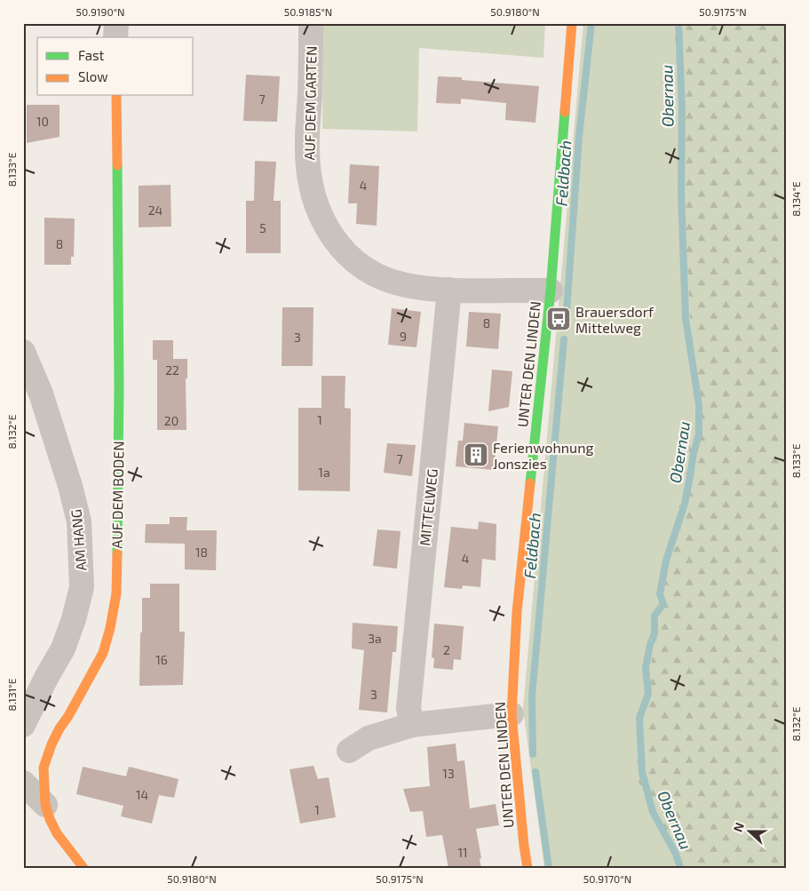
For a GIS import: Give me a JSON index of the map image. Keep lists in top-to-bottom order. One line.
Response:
{"streets":{"street":["AUF DEM GARTEN","UNTER DEN LINDEN","AUF DEM BODEN","MITTELWEG","AM HANG"]},"crossings":[["AUF DEM GARTEN","UNTER DEN LINDEN"],["AUF DEM GARTEN","MITTELWEG"]],"water":["Obernau","Feldbach"],"places":{"bus stop":["Brauersdorf Mittelweg"],"building":["Ferienwohnung Jonszies"]},"house_numbers":["7","10","4","24","5","8","8","9","3","22","1","20","7","1a","18","4","3a","2","16","3","13","14","1","11"],"legend":["Fast","Slow"],"north":"left","coordinates":["50.9190°N","50.9185°N","50.9180°N","50.9175°N","8.133°E","8.134°E","8.132°E","8.131°E","50.9170°N"]}
